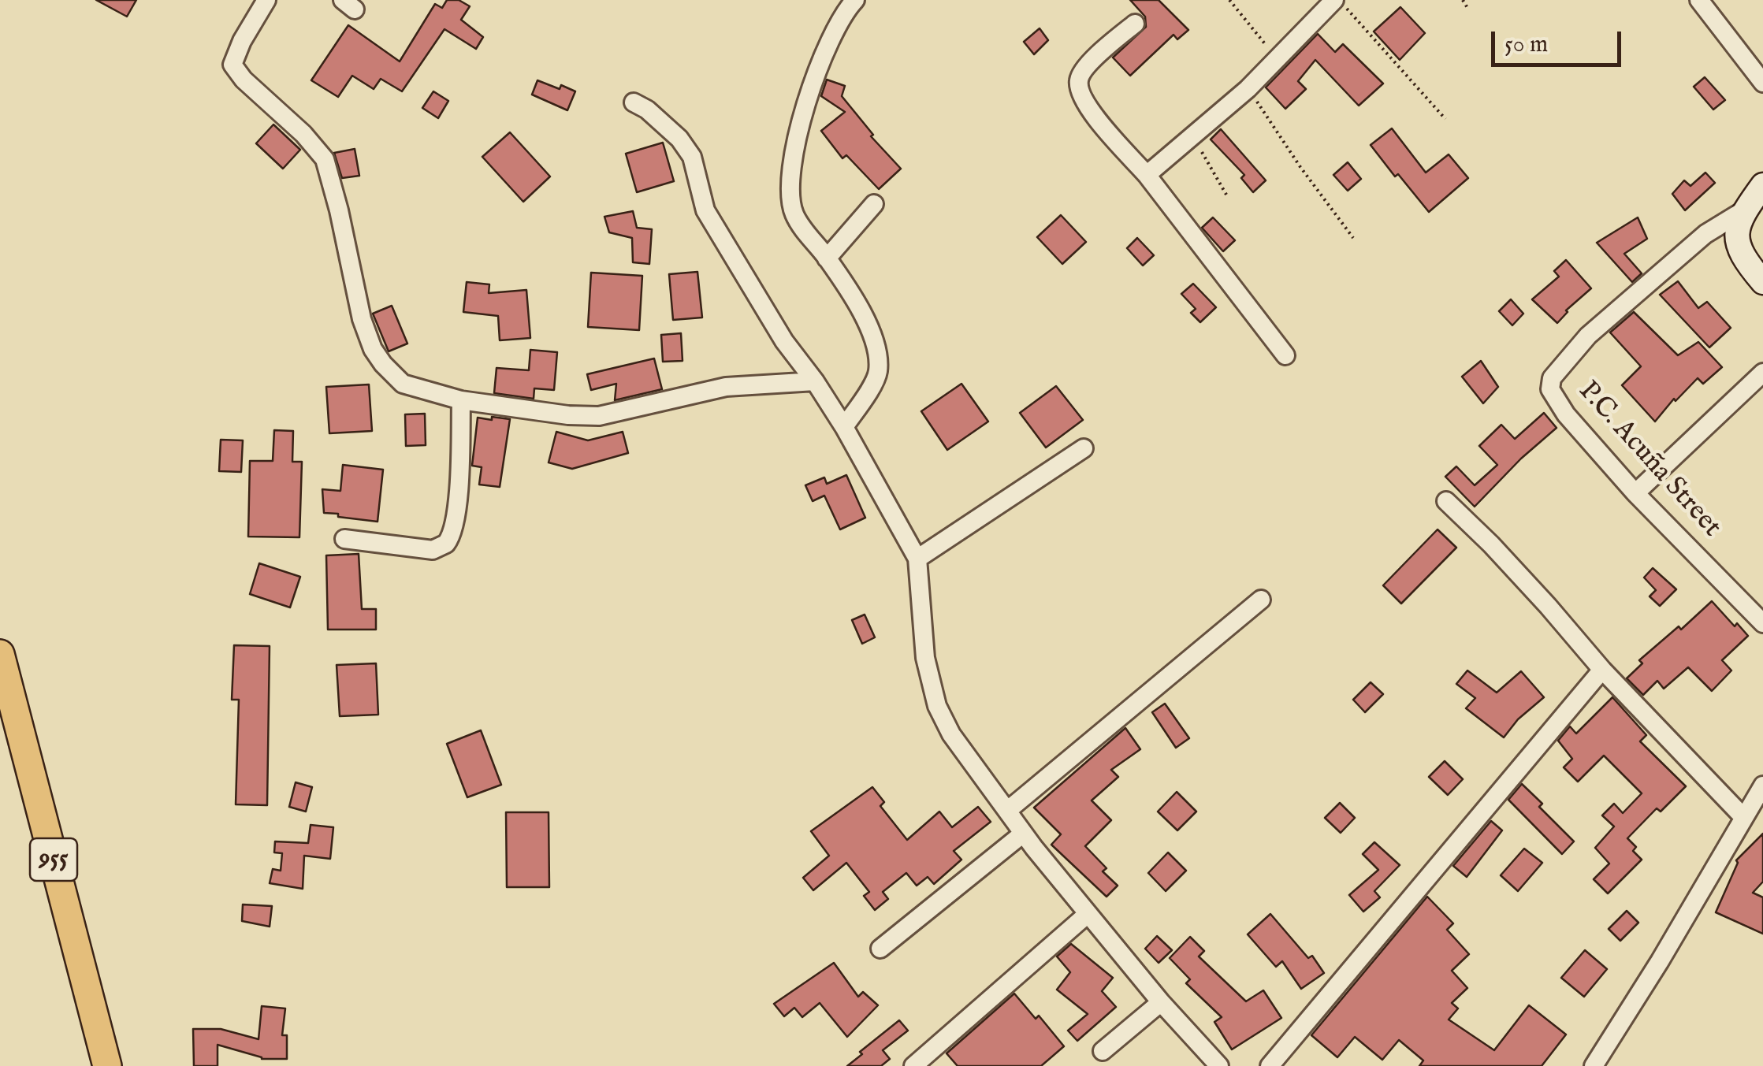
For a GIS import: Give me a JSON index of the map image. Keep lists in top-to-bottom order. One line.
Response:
{"streets":{"main road":["955"],"street":["P.C. Acuña Street"]},"scale_bar":"50 m"}
